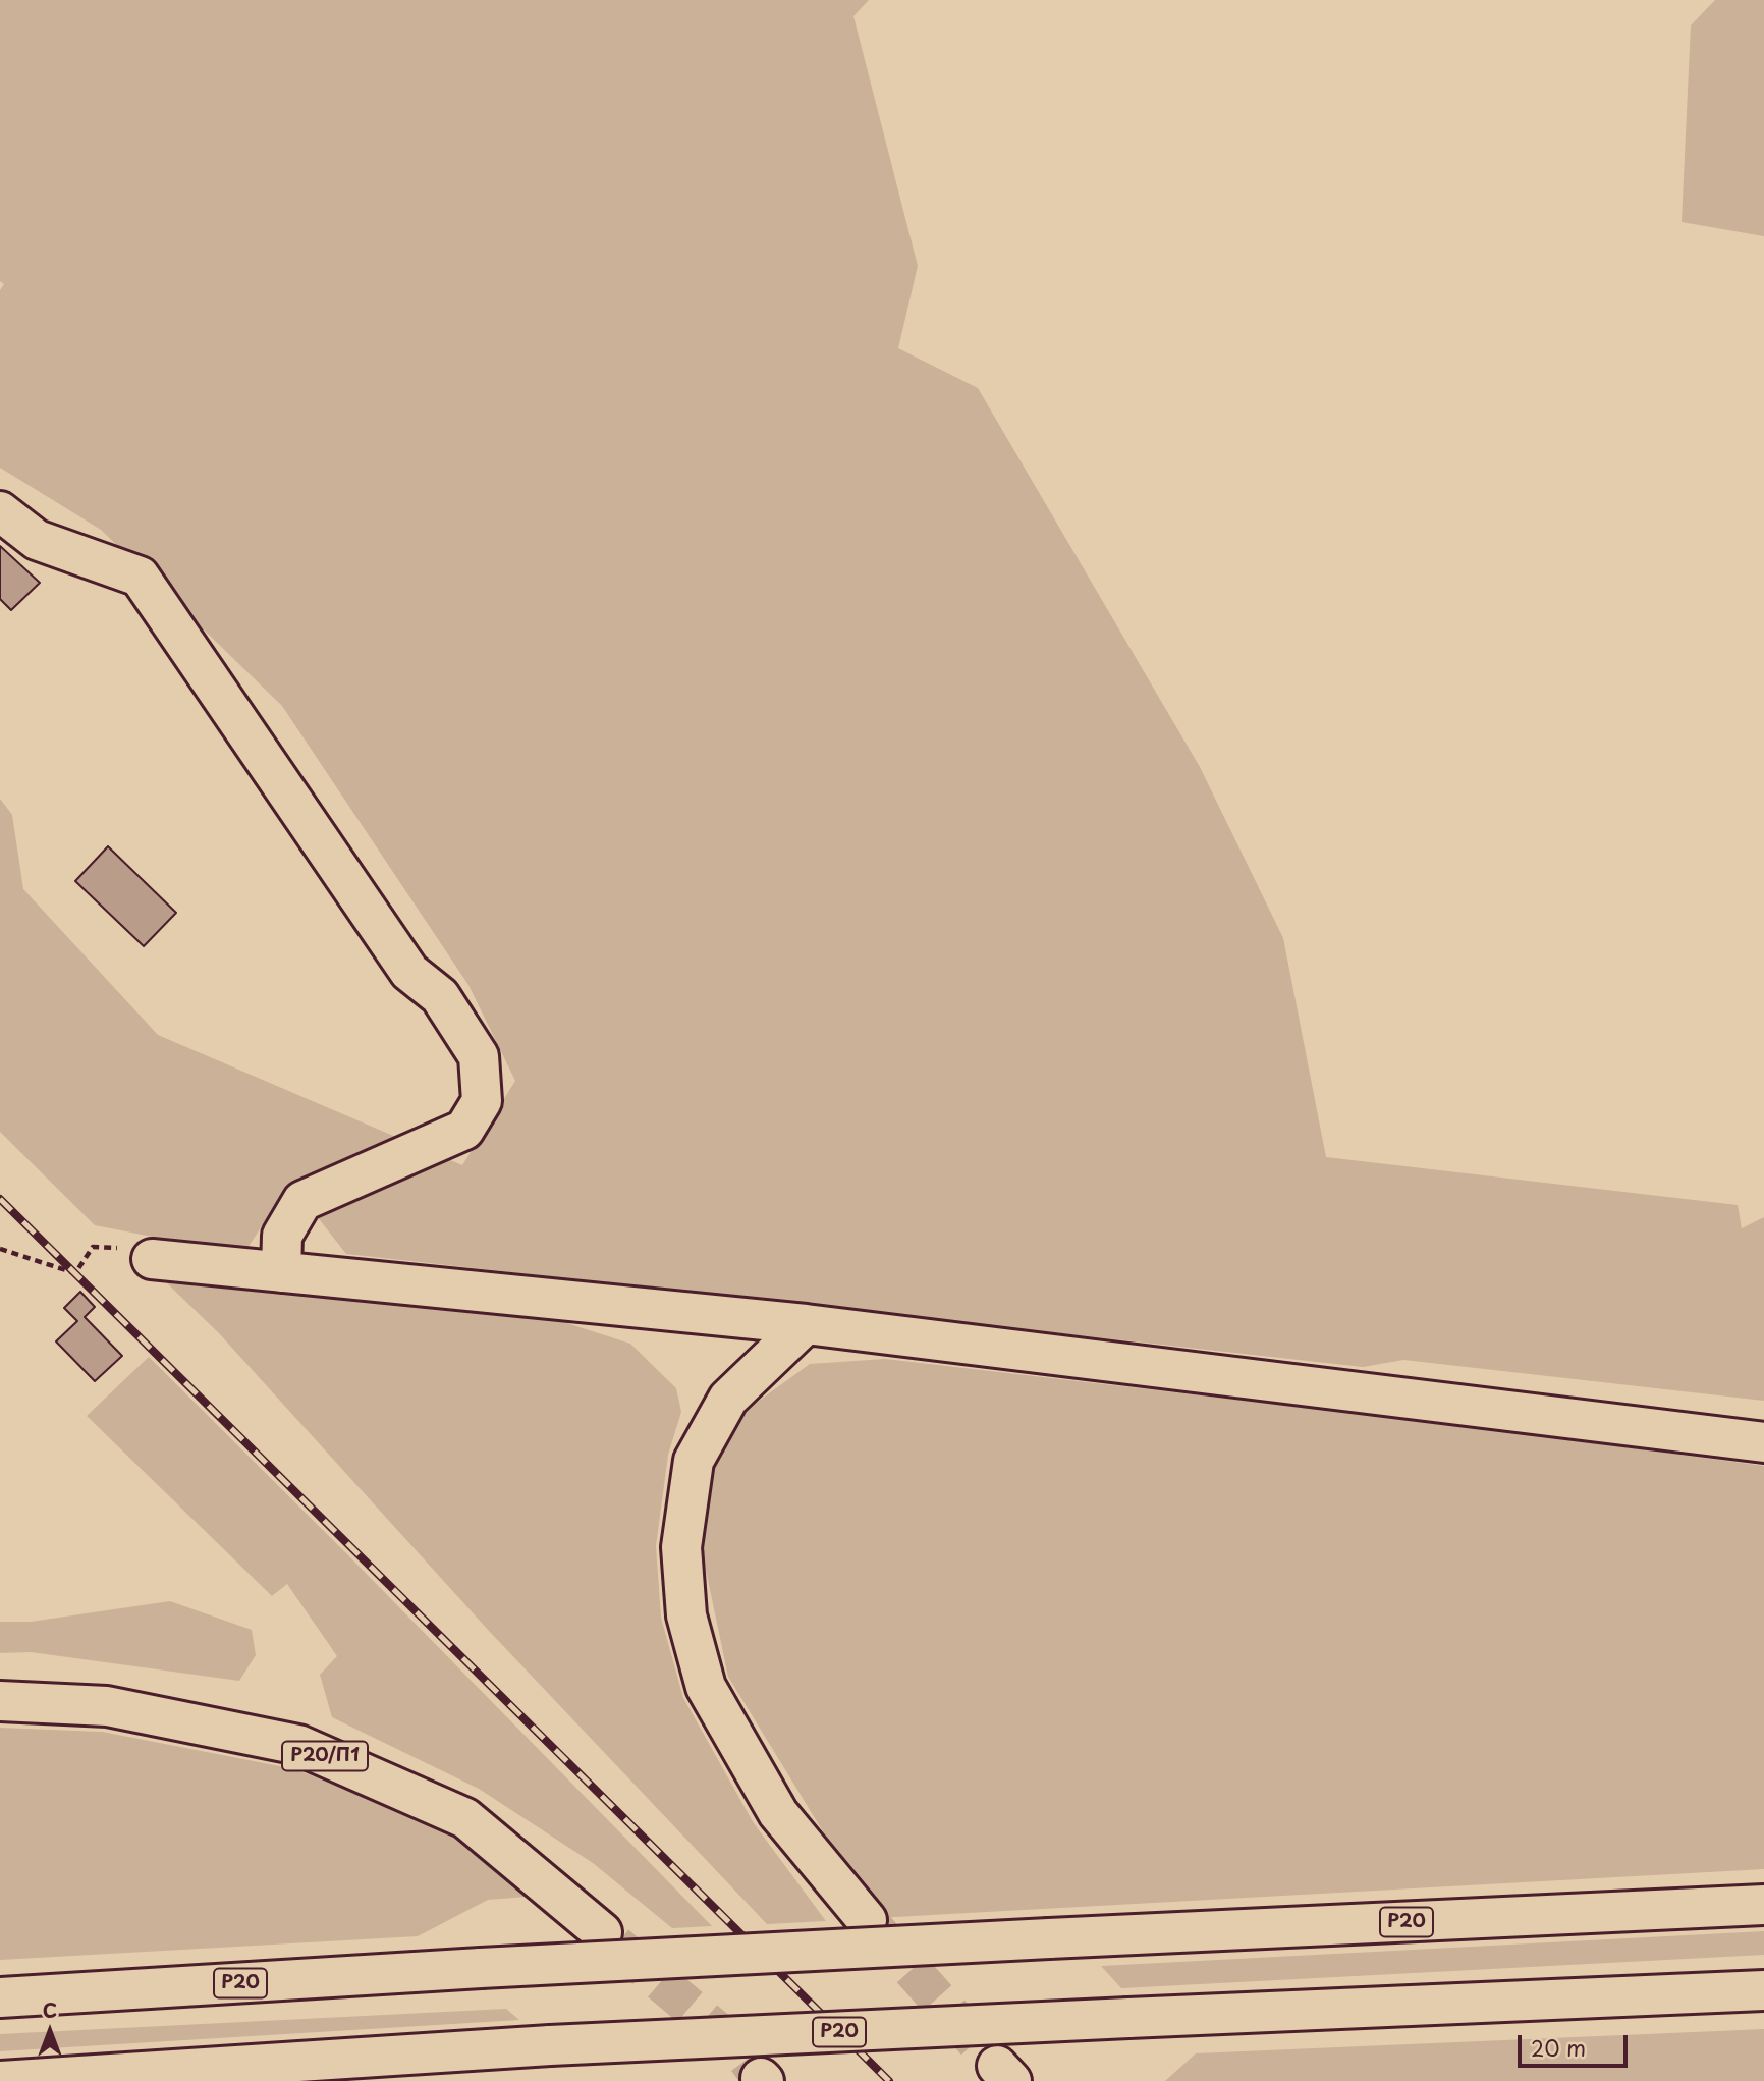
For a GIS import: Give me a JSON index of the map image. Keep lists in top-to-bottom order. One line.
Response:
{"streets":{"main road":["Р20/П1","Р20"]},"scale_bar":"20 m","north":"top"}
